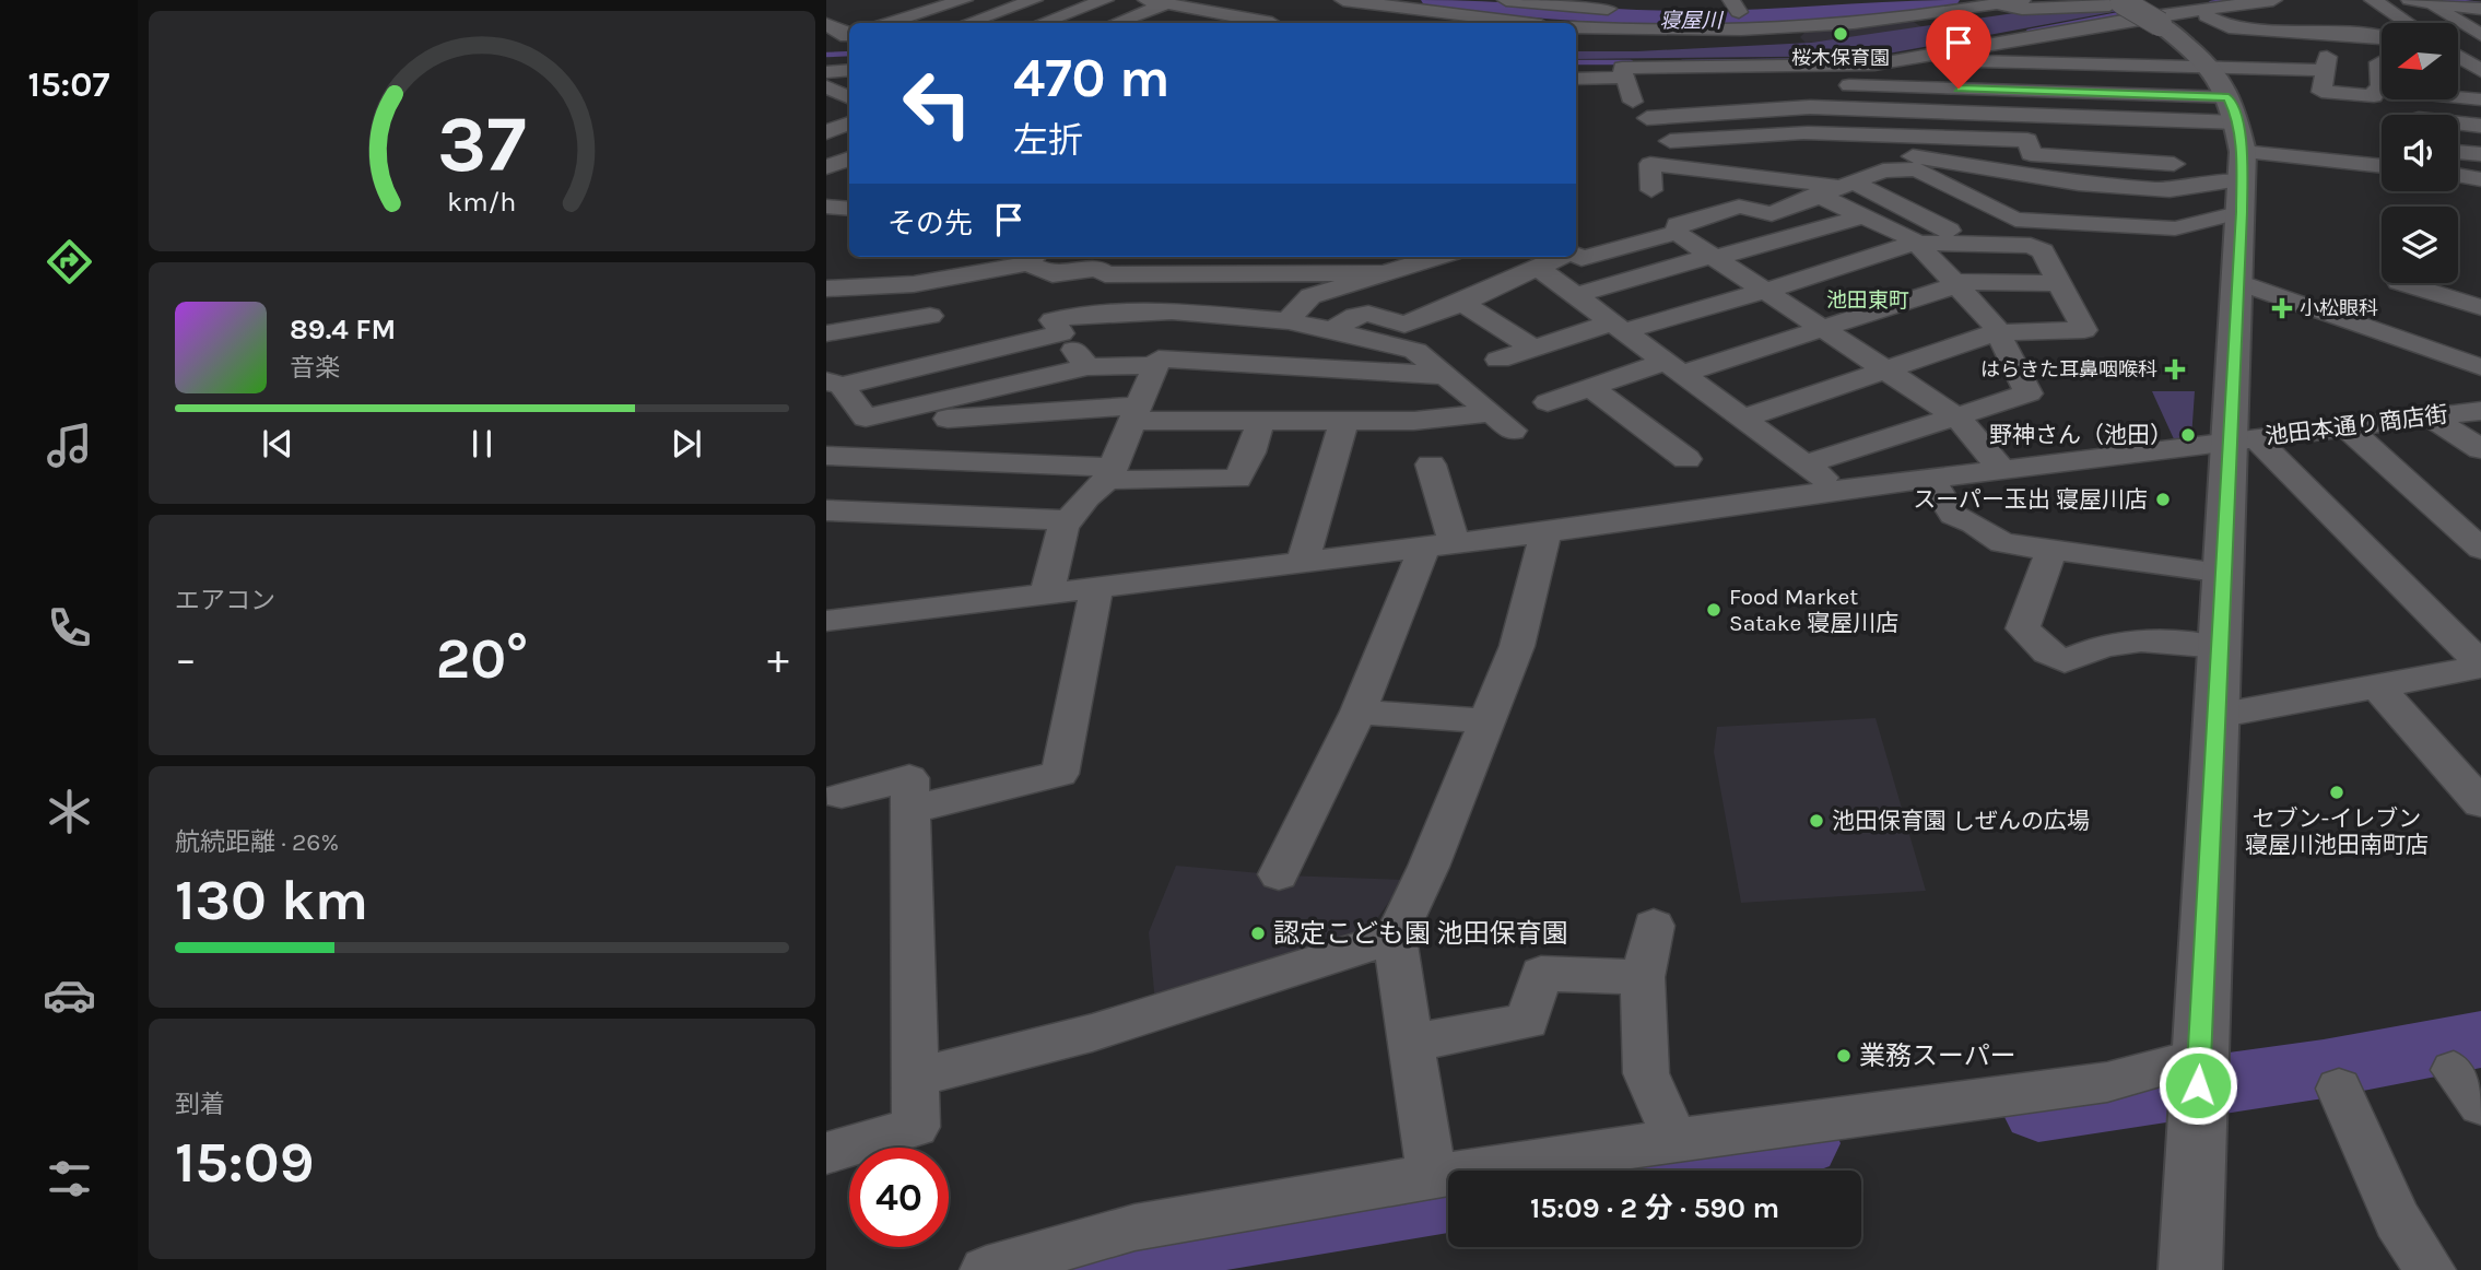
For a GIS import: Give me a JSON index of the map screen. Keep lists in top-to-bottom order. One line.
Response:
{"streets":{"street":["池田本通り商店街"]},"districts":["池田東町"],"water":["寝屋川"],"places":{"other":["桜木保育園","野神さん（池田）","スーパー玉出 寝屋川店","Food Market Satake 寝屋川店","セブン-イレブン 寝屋川池田南町店","池田保育園 しぜんの広場","認定こども園 池田保育園","業務スーパー"],"health":["小松眼科","はらきた耳鼻咽喉科"]},"north":"left","page":{"tabs":"15:07","turn":["470 m","左折"],"then":"その先","song":["89.4 FM","音楽"],"tile":["エアコン",["航続距離 · 26%","130 km"],["到着","15:09"]],"heat":["−","20°","+"],"limit":"40","trip":"15:09 · 2 分 · 590 m","gauge":["37","km/h"]}}
